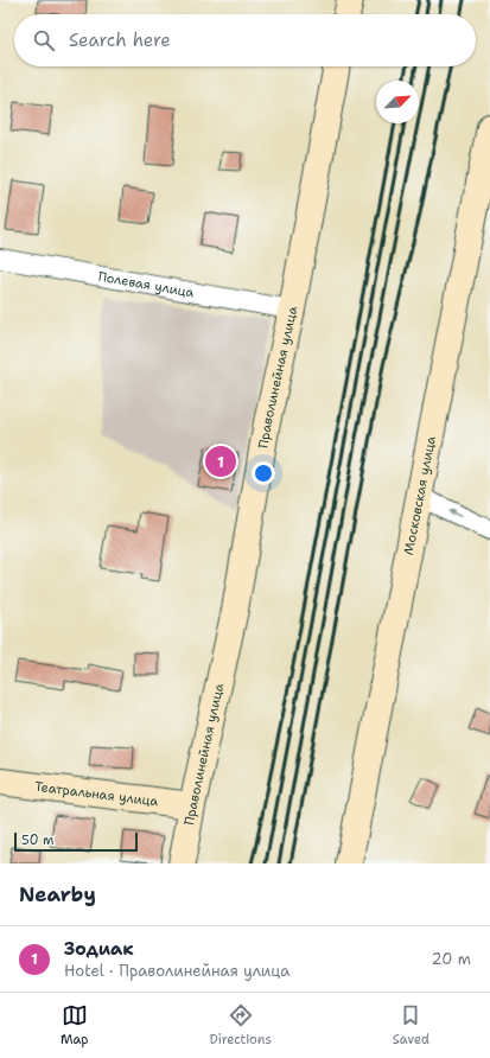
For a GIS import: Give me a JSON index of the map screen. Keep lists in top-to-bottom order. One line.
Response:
{"streets":{"main road":["Праволинейная улица","Московская улица","Театральная улица"],"street":["Полевая улица"]},"crossings":[["Полевая улица","Праволинейная улица"],["Праволинейная улица","Театральная улица"]],"scale_bar":"50 m","north":"top right","page":{"search":"Search here","pins":"1","scale":"50 m","heading":"Nearby","list":[{"mark":"1","name":"Зодиак","note":"Hotel · Праволинейная улица","value":"20 m"}],"nav":["Map","Directions","Saved"]}}
